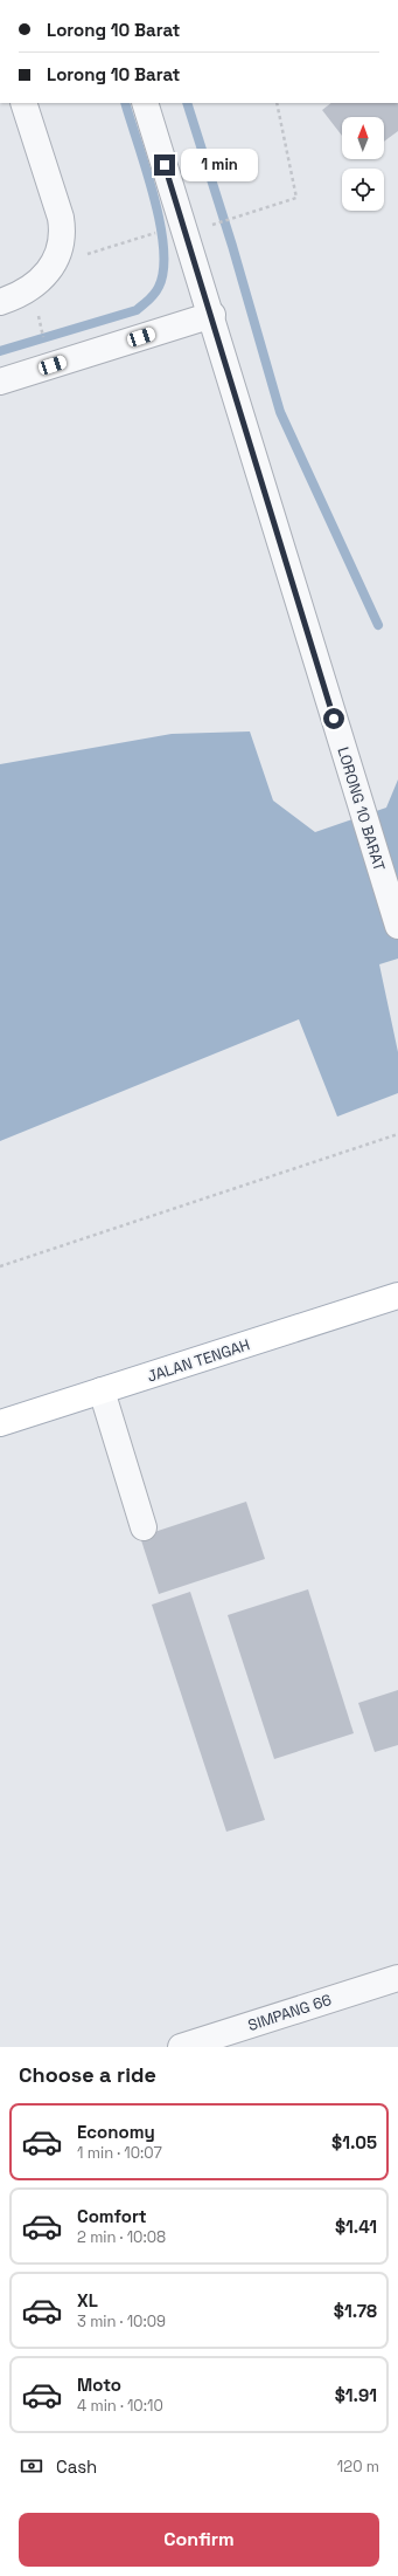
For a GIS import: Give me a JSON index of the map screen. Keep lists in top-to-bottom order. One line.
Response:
{"streets":{"main road":["JALAN TENGAH"],"street":["LORONG 10 BARAT","SIMPANG 66"]},"north":"top","page":{"banner":["Lorong 10 Barat","Lorong 10 Barat"],"bubble":"1 min","heading":"Choose a ride","list":[{"name":"Economy","note":"1 min · 10:07","value":"$1.05"},{"name":"Comfort","note":"2 min · 10:08","value":"$1.41"},{"name":"XL","note":"3 min · 10:09","value":"$1.78"},{"name":"Moto","note":"4 min · 10:10","value":"$1.91"}],"pay":["Cash","120 m"],"buttons":"Confirm"}}
